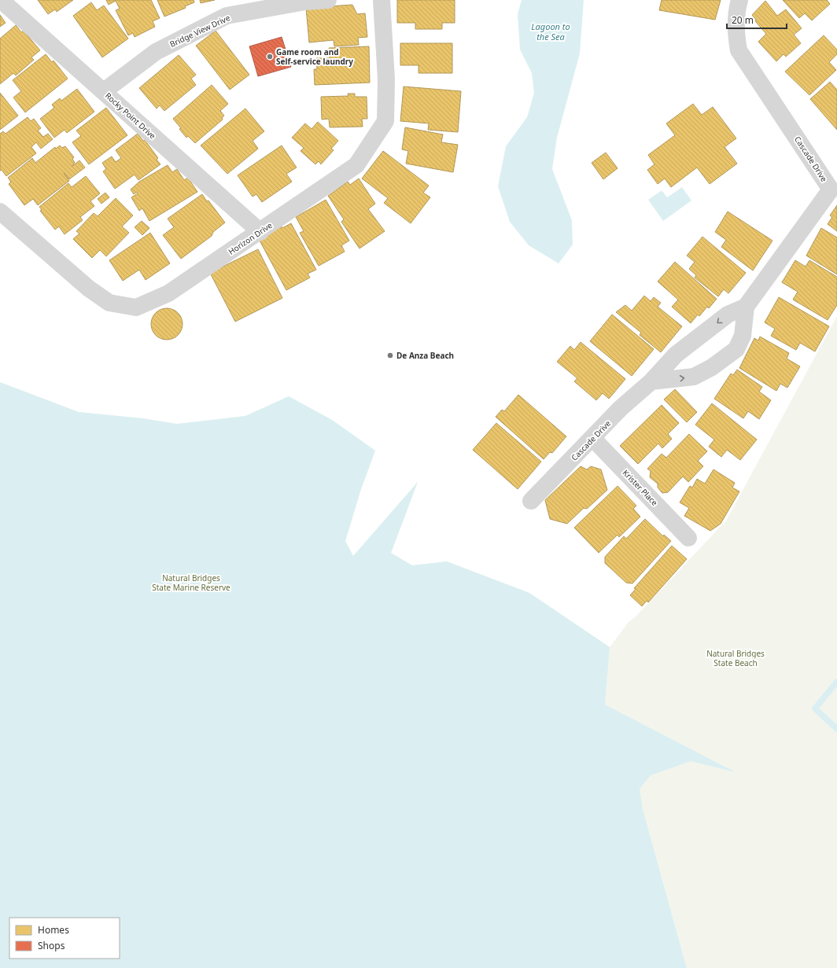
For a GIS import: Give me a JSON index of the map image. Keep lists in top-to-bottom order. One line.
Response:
{"streets":{"street":["Bridge View Drive","Rocky Point Drive","Cascade Drive","Horizon Drive","Krister Place"]},"crossings":[["Bridge View Drive","Rocky Point Drive"],["Rocky Point Drive","Horizon Drive"],["Cascade Drive","Krister Place"]],"water":["Lagoon to the Sea"],"parks":["Natural Bridges State Marine Reserve","Natural Bridges State Beach"],"places":["Game room and Self-service laundry","De Anza Beach"],"legend":["Homes","Shops"],"scale_bar":"20 m"}
